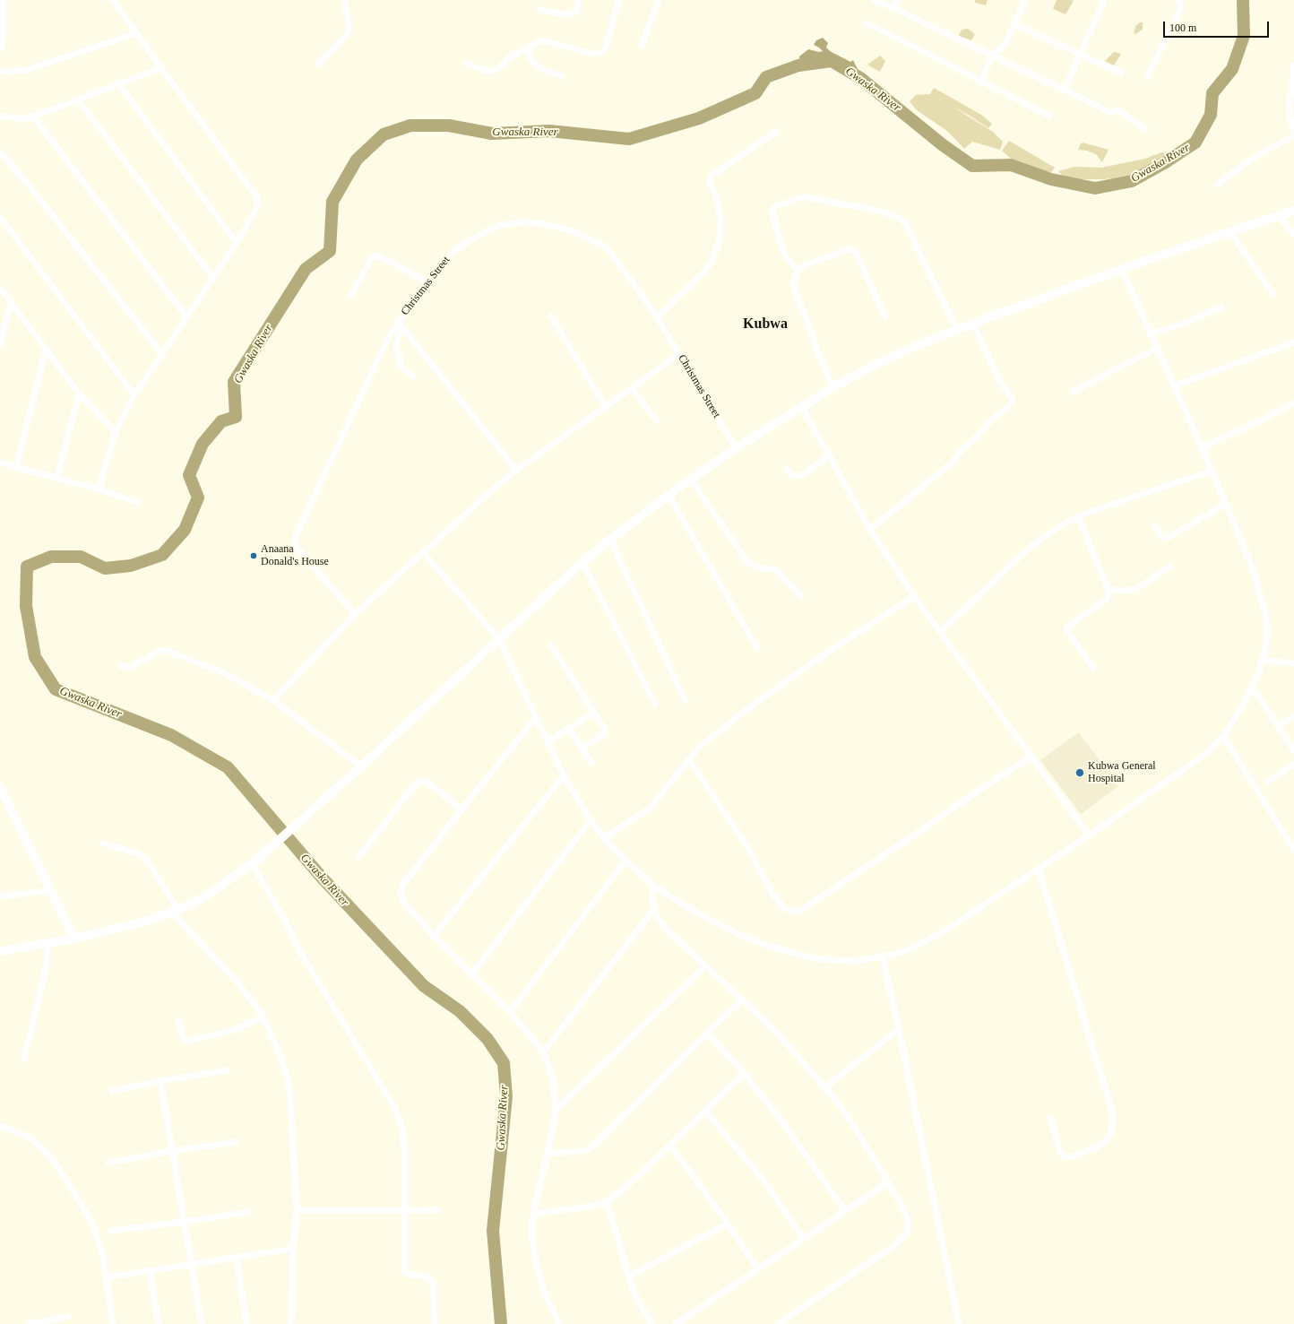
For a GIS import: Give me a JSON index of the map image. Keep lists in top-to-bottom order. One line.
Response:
{"streets":{"street":["Christmas Street"]},"districts":["Kubwa"],"water":["Gwaska River"],"places":["Anaana Donald's House","Kubwa General Hospital"],"scale_bar":"100 m"}
